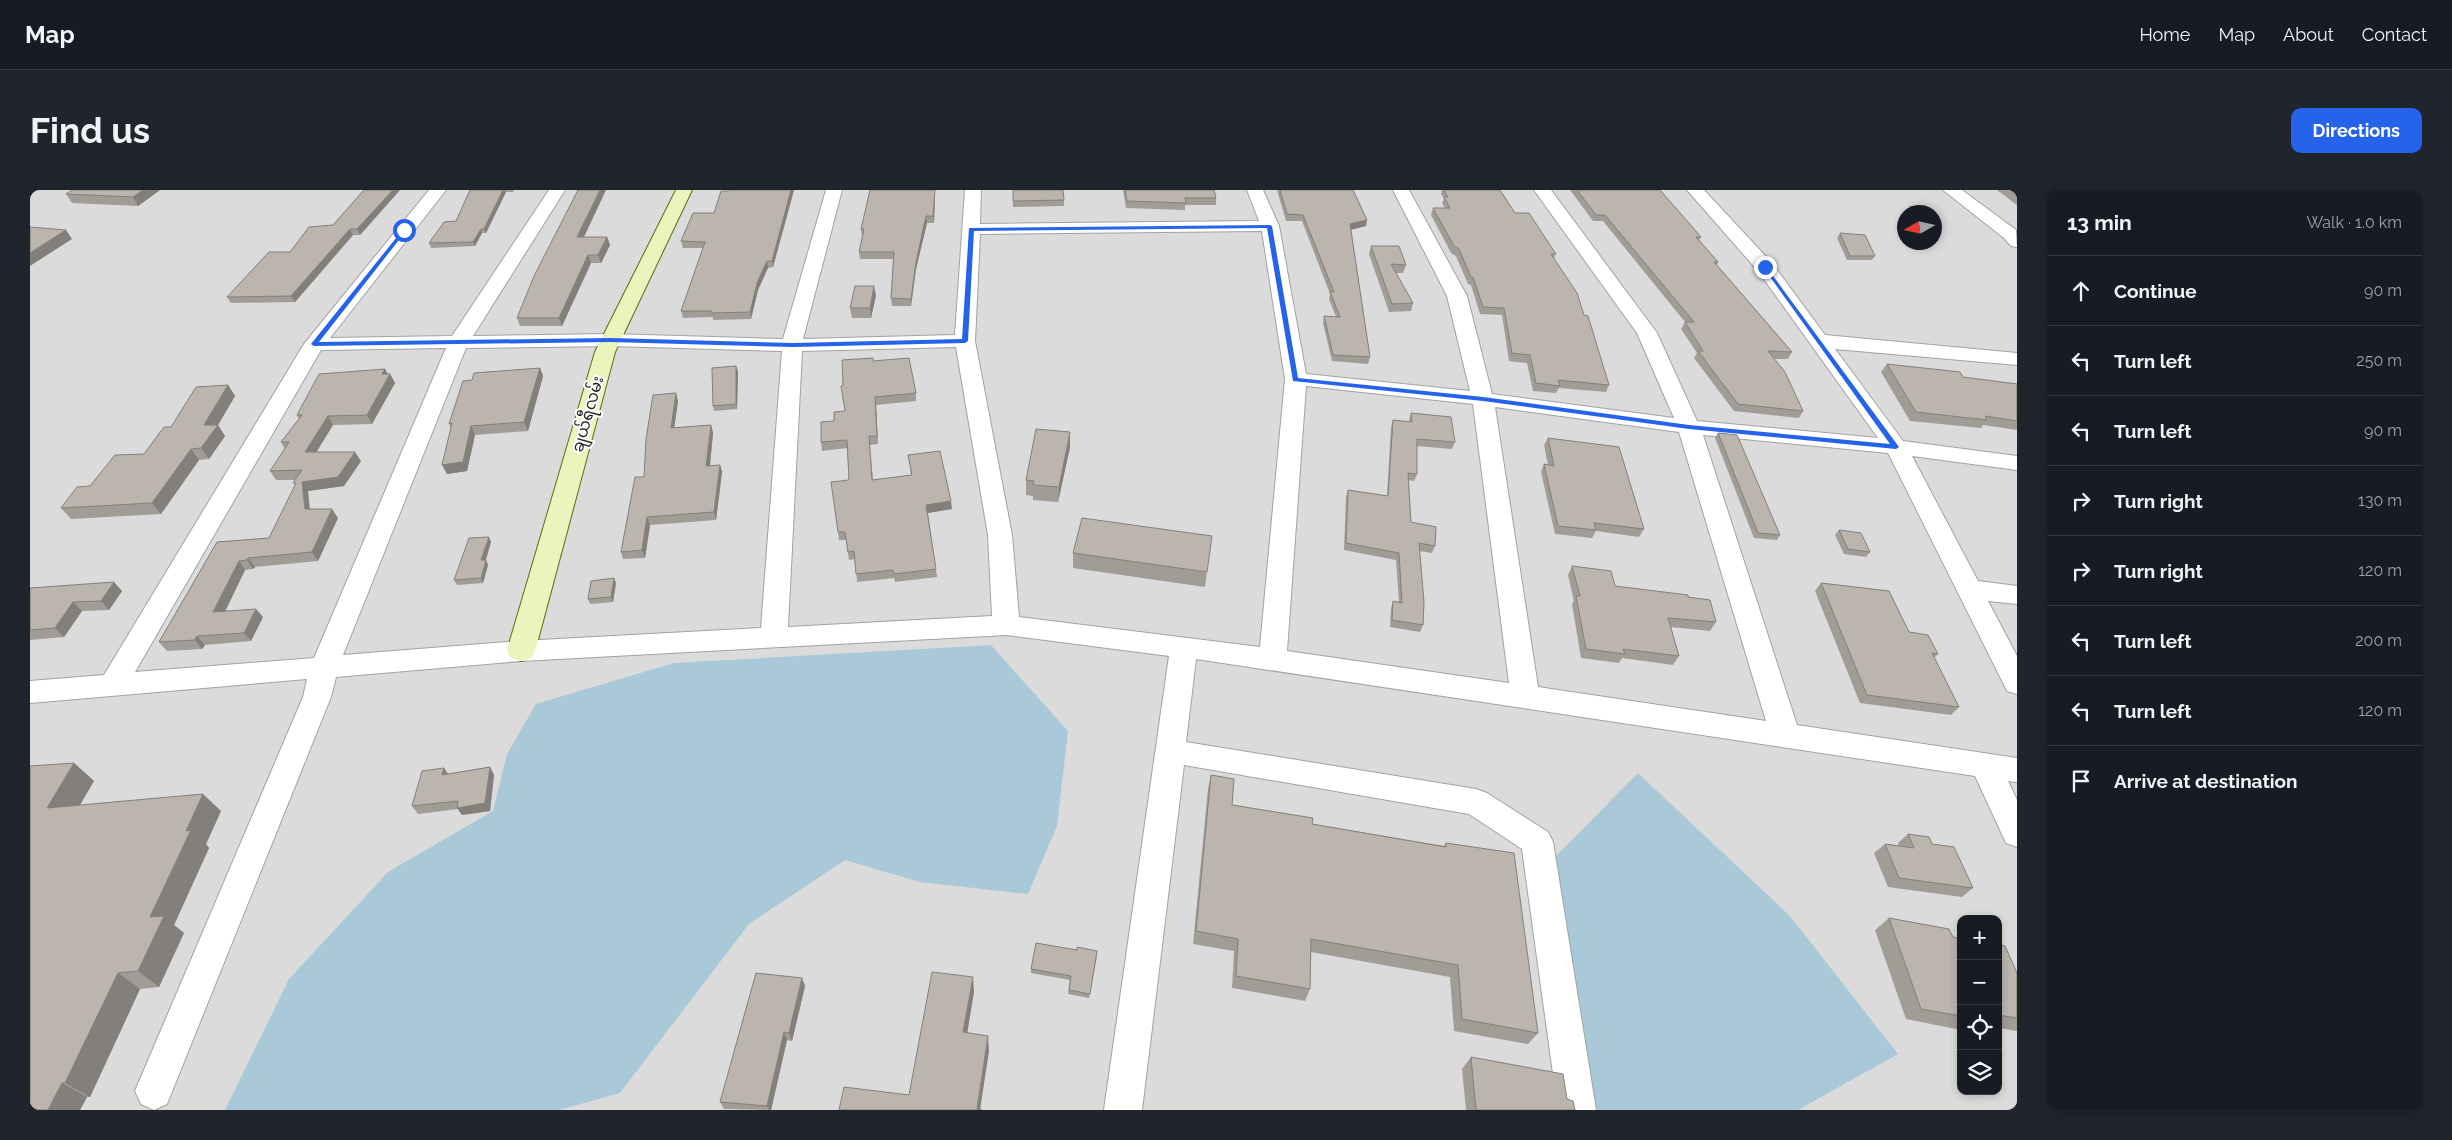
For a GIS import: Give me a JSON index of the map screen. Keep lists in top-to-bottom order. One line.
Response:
{"streets":{"street":["ချယ်ရီလမ်း"]},"north":"left","page":{"header":"Map","nav":["Home","Map","About","Contact"],"buttons":"Directions","title":"Find us","heading":["13 min","Walk · 1.0 km"],"list":[["Continue","90 m"],["Turn left","250 m"],["Turn left","90 m"],["Turn right","130 m"],["Turn right","120 m"],["Turn left","200 m"],["Turn left","120 m"],"Arrive at destination"],"map_buttons":["+","−"]}}
